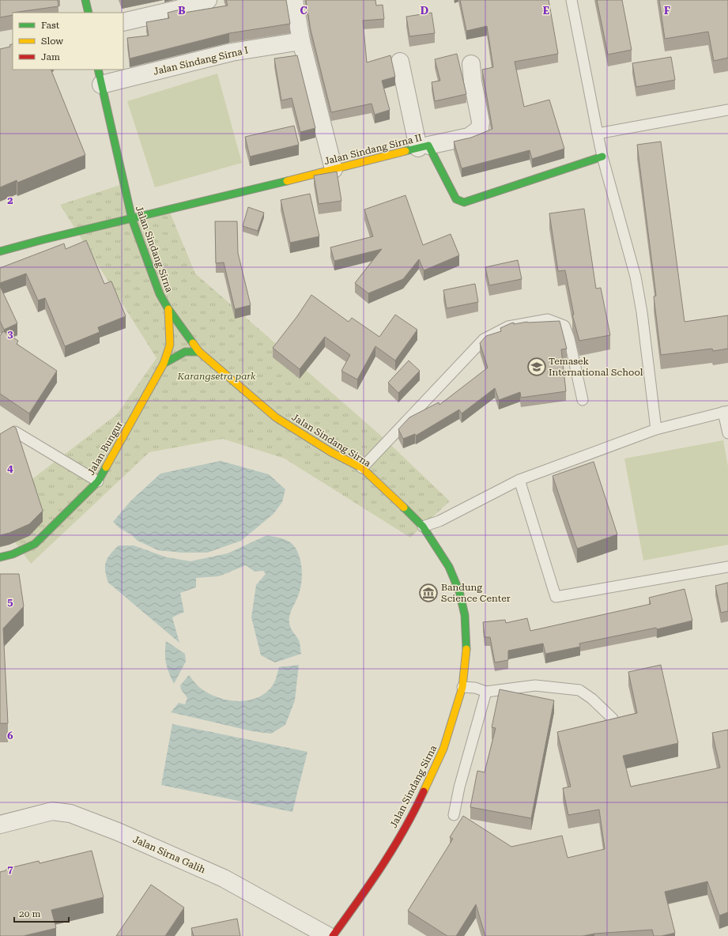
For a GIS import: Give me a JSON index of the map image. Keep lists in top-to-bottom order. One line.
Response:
{"streets":{"main road":["Jalan Sindang Sirna II","Jalan Sindang Sirna","Jalan Bungur"],"street":["Jalan Sindang Sirna I","Jalan Sirna Galih"]},"crossings":[["Jalan Sindang Sirna I","Jalan Sindang Sirna"],["Jalan Sindang Sirna II","Jalan Sindang Sirna"],["Jalan Sindang Sirna","Jalan Bungur"]],"parks":["Karangsetra park"],"places":{"school or university":["Temasek International School"],"museum":["Bandung Science Center"]},"legend":["Fast","Slow","Jam"],"scale_bar":"20 m","grid":{"columns":["B","C","D","E","F"],"rows":["2","3","4","5","6","7"]}}
